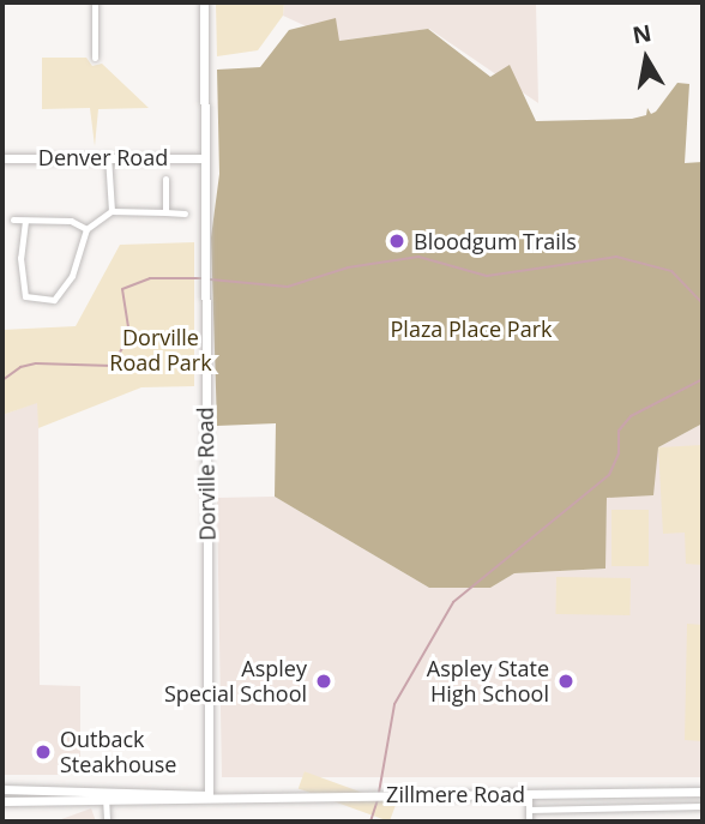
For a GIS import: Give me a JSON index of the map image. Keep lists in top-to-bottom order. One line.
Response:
{"streets":{"street":["Denver Road","Dorville Road","Zillmere Road"]},"crossings":[["Denver Road","Dorville Road"],["Dorville Road","Zillmere Road"]],"parks":["Plaza Place Park","Dorville Road Park"],"places":["Bloodgum Trails","Aspley Special School","Aspley State High School","Outback Steakhouse"],"north":"top"}
